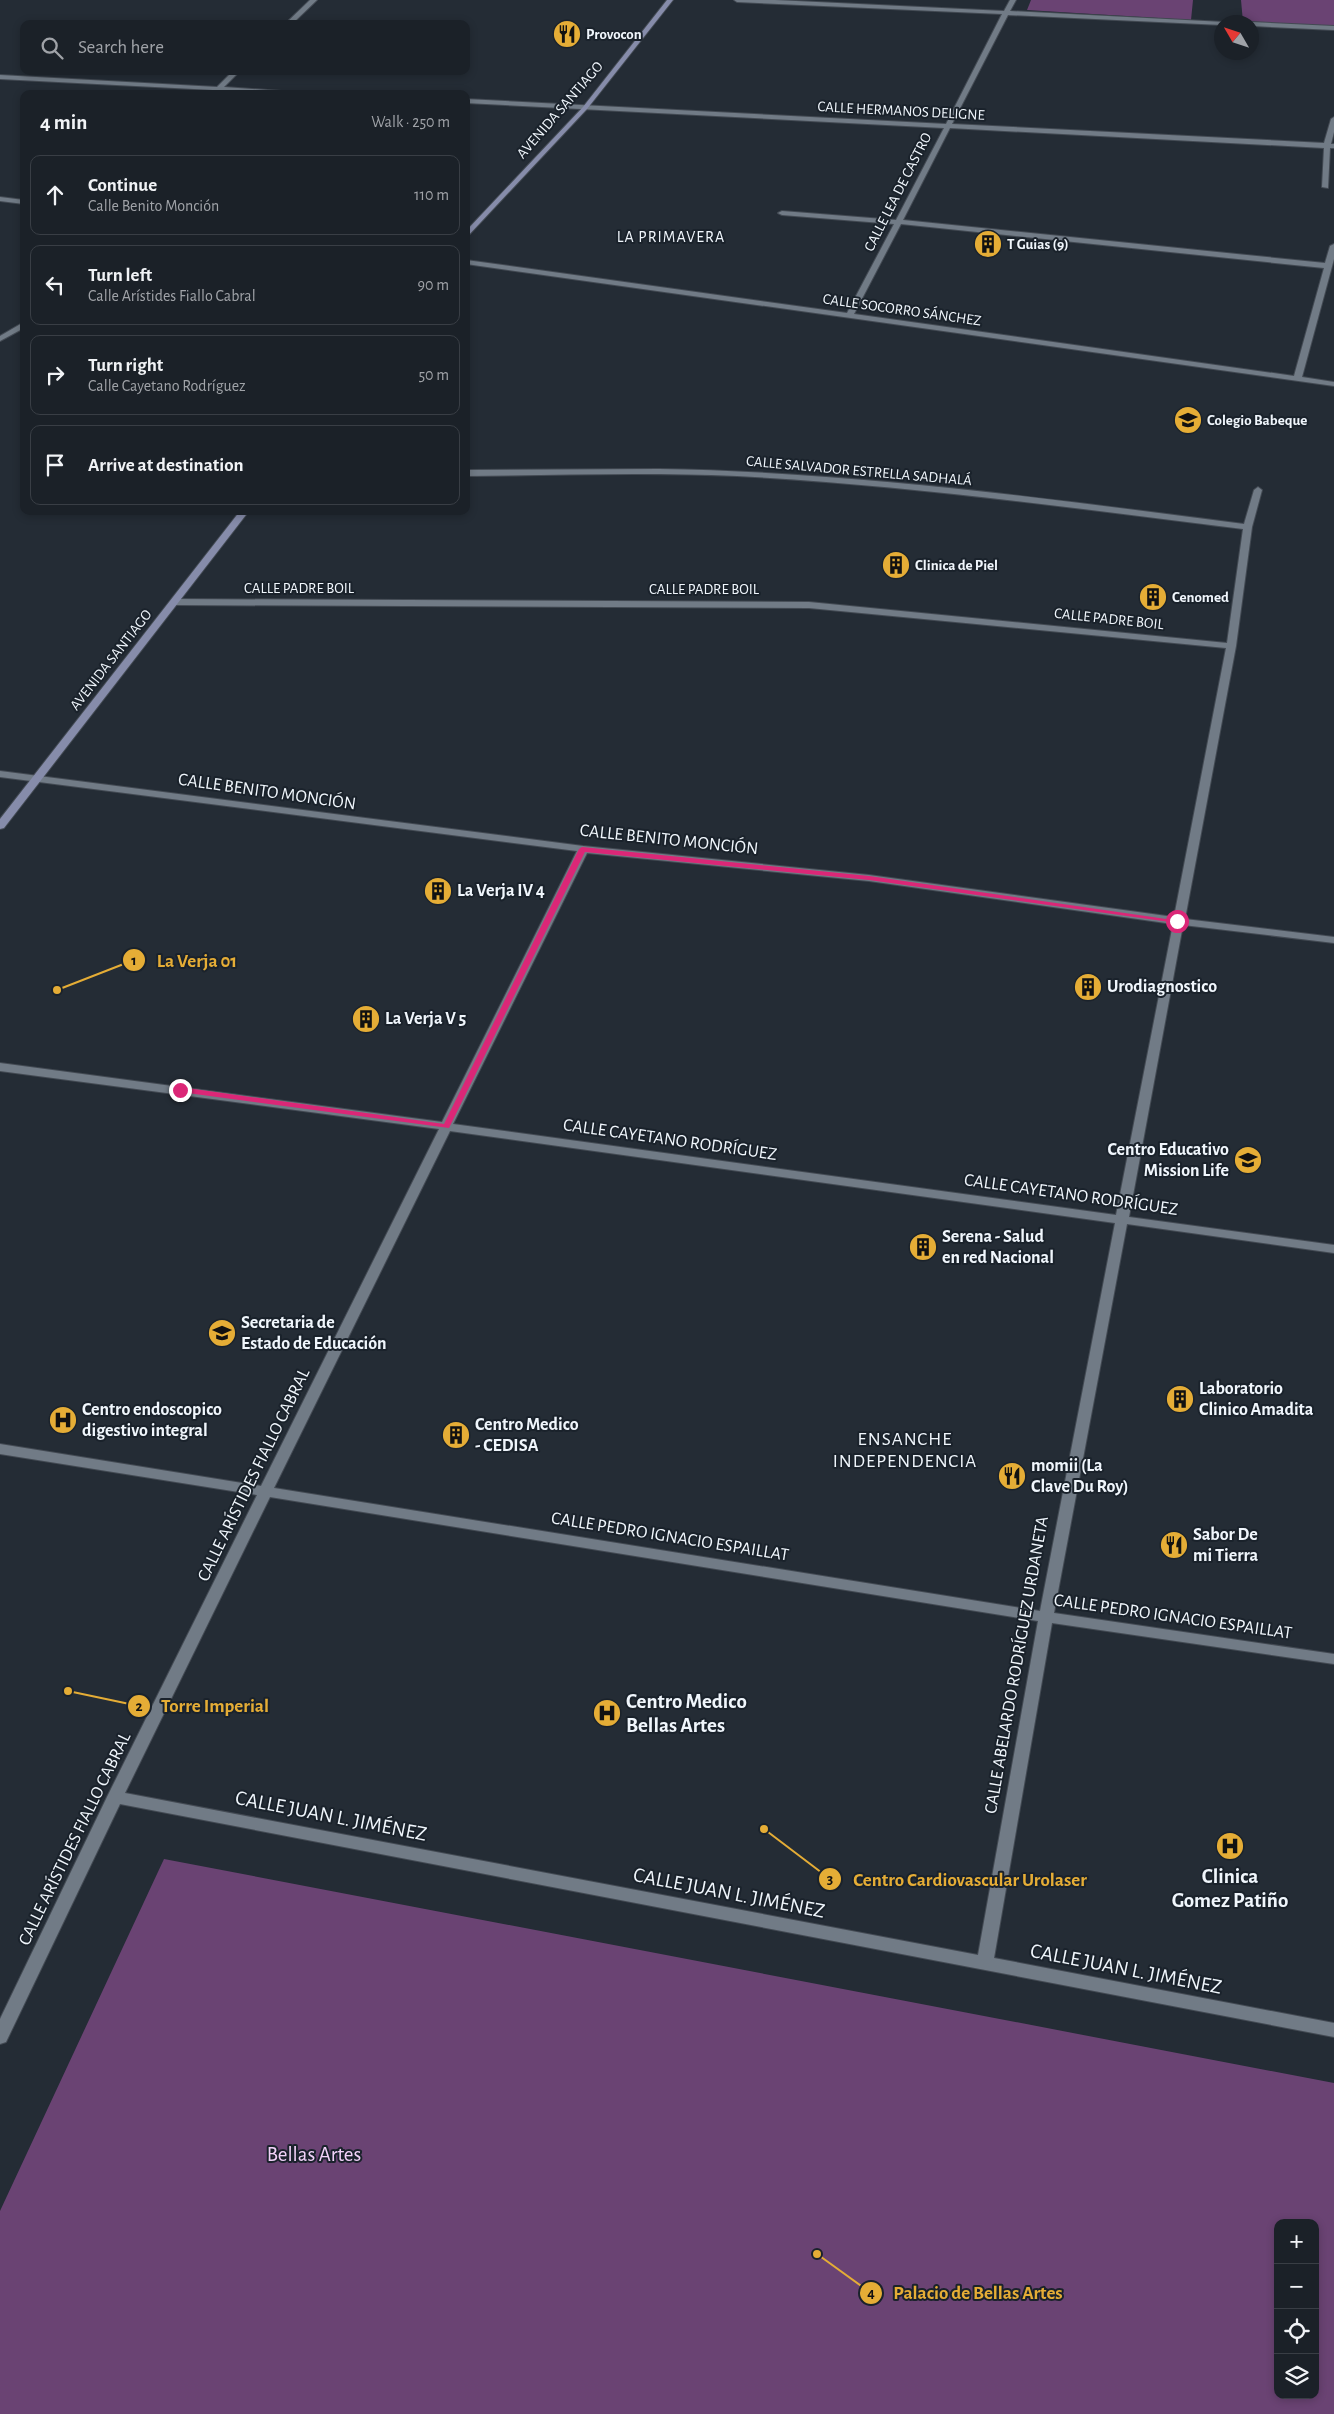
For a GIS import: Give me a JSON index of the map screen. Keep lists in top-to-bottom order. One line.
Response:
{"streets":{"main road":["AVENIDA SANTIAGO"],"street":["CALLE HERMANOS DELIGNE","CALLE LEA DE CASTRO","CALLE SOCORRO SÁNCHEZ","CALLE SALVADOR ESTRELLA SADHALÁ","CALLE PADRE BOIL","CALLE BENITO MONCIÓN","CALLE CAYETANO RODRÍGUEZ","CALLE ARÍSTIDES FIALLO CABRAL","CALLE PEDRO IGNACIO ESPAILLAT","CALLE ABELARDO RODRÍGUEZ URDANETA","CALLE JUAN L. JIMÉNEZ"]},"crossings":[["AVENIDA SANTIAGO","CALLE HERMANOS DELIGNE"],["AVENIDA SANTIAGO","CALLE PADRE BOIL"],["AVENIDA SANTIAGO","CALLE BENITO MONCIÓN"],["CALLE HERMANOS DELIGNE","CALLE LEA DE CASTRO"],["CALLE LEA DE CASTRO","CALLE SOCORRO SÁNCHEZ"],["CALLE SALVADOR ESTRELLA SADHALÁ","CALLE ABELARDO RODRÍGUEZ URDANETA"],["CALLE PADRE BOIL","CALLE ABELARDO RODRÍGUEZ URDANETA"],["CALLE BENITO MONCIÓN","CALLE ARÍSTIDES FIALLO CABRAL"],["CALLE BENITO MONCIÓN","CALLE ABELARDO RODRÍGUEZ URDANETA"],["CALLE CAYETANO RODRÍGUEZ","CALLE ARÍSTIDES FIALLO CABRAL"],["CALLE CAYETANO RODRÍGUEZ","CALLE ABELARDO RODRÍGUEZ URDANETA"],["CALLE ARÍSTIDES FIALLO CABRAL","CALLE PEDRO IGNACIO ESPAILLAT"],["CALLE ARÍSTIDES FIALLO CABRAL","CALLE JUAN L. JIMÉNEZ"],["CALLE PEDRO IGNACIO ESPAILLAT","CALLE ABELARDO RODRÍGUEZ URDANETA"],["CALLE ABELARDO RODRÍGUEZ URDANETA","CALLE JUAN L. JIMÉNEZ"]],"districts":["LA PRIMAVERA","ENSANCHE INDEPENDENCIA"],"parks":["Bellas Artes"],"places":{"restaurant":["Provocon","momii (La Clave Du Roy)","Sabor De mi Tierra"],"building":["T Guias (9)","Clinica de Piel","Cenomed","La Verja IV 4","Urodiagnostico","La Verja V 5","Serena - Salud en red Nacional","Laboratorio Clinico Amadita","Centro Medico - CEDISA"],"school or university":["Colegio Babeque","Centro Educativo Mission Life","Secretaria de Estado de Educación"],"other":["La Verja 01","Torre Imperial","Centro Cardiovascular Urolaser","Palacio de Bellas Artes"],"hospital":["Centro endoscopico digestivo integral","Centro Medico Bellas Artes","Clinica Gomez Patiño"]},"north":"top left","page":{"search":"Search here","heading":["4 min","Walk · 250 m"],"list":[["Continue","Calle Benito Monción","110 m"],["Turn left","Calle Arístides Fiallo Cabral","90 m"],["Turn right","Calle Cayetano Rodríguez","50 m"],"Arrive at destination"],"map_buttons":["+","−"]}}
